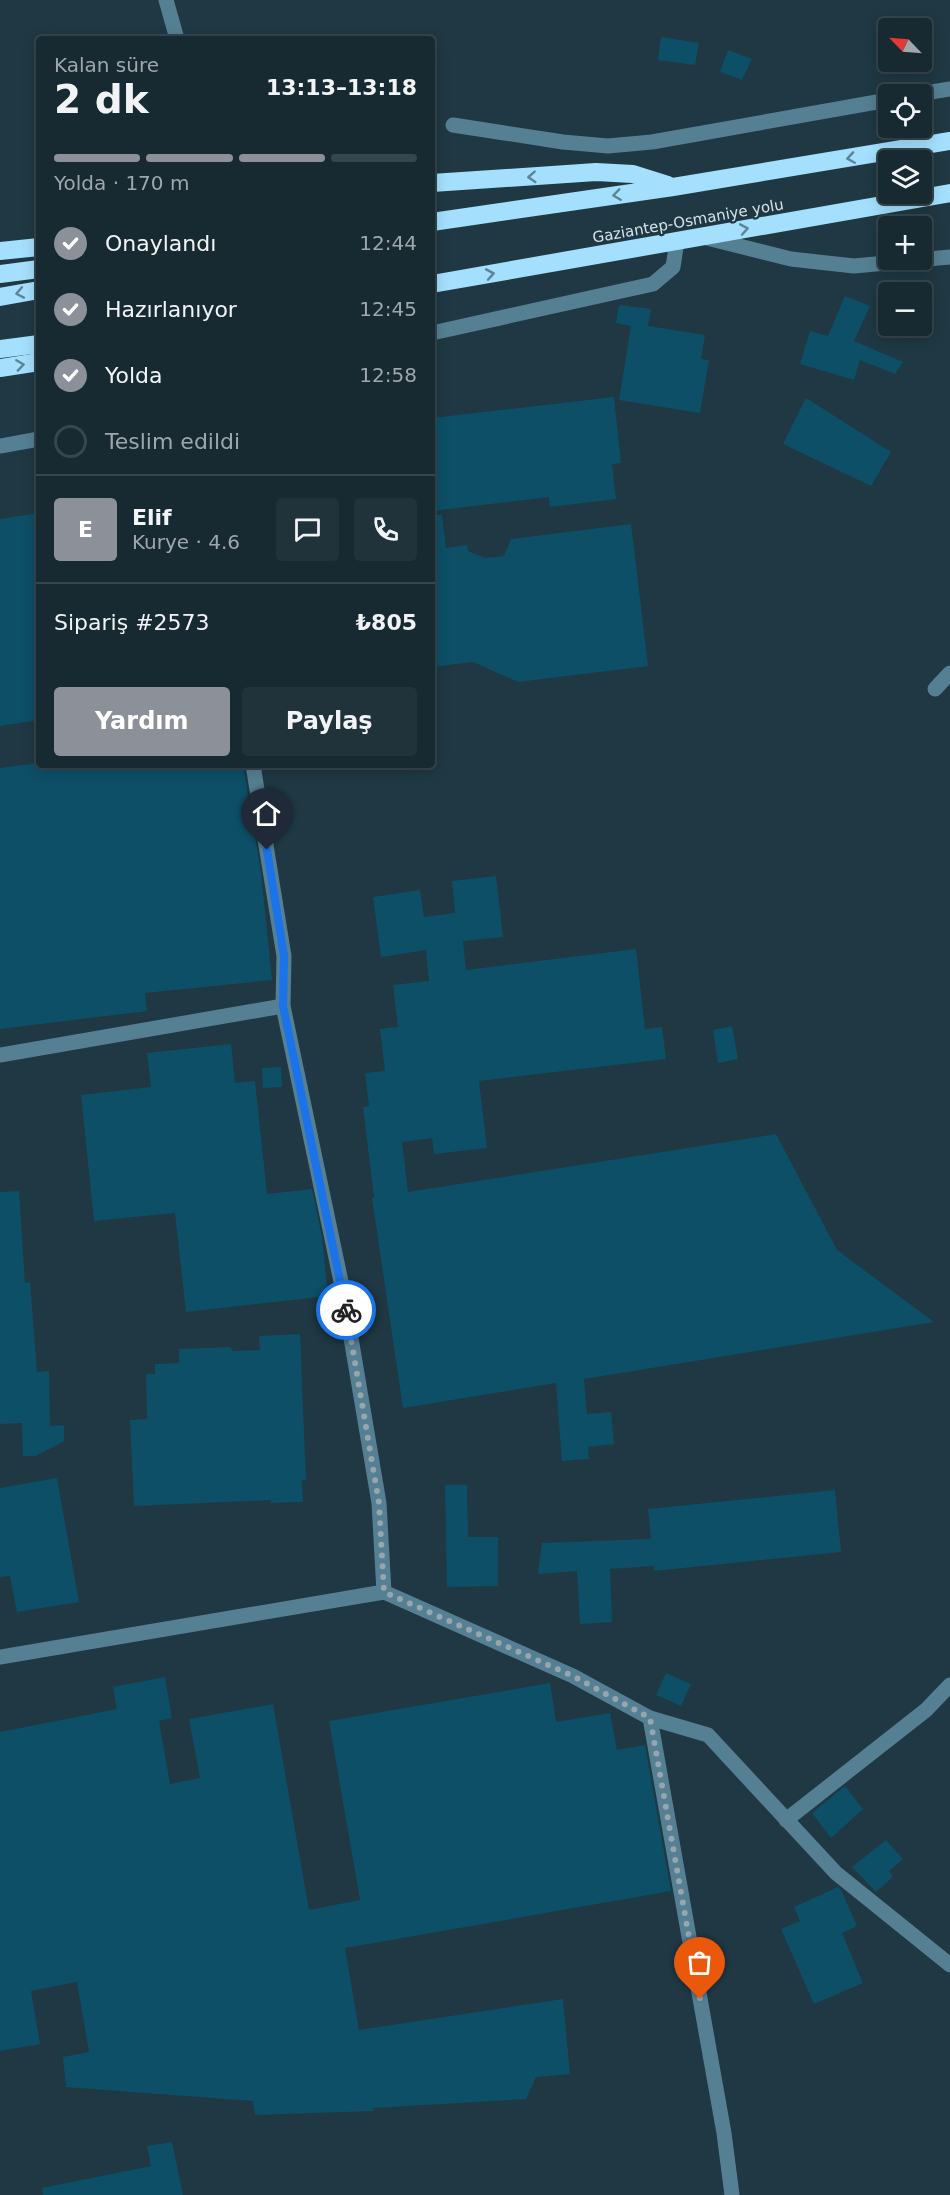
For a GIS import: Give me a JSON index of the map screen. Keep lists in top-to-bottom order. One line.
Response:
{"streets":{"highway":["Gaziantep-Osmaniye yolu"]},"north":"top left","page":{"map_buttons":["+","−"],"heading":["2 dk","Kalan süre","13:13–13:18"],"panel":["Elif","Kurye · 4.6","Sipariş #2573","₺805"],"bar":"Yolda · 170 m","list":[["Onaylandı","12:44"],["Hazırlanıyor","12:45"],["Yolda","12:58"],"Teslim edildi"],"round":"E","buttons":["Yardım","Paylaş"]}}
